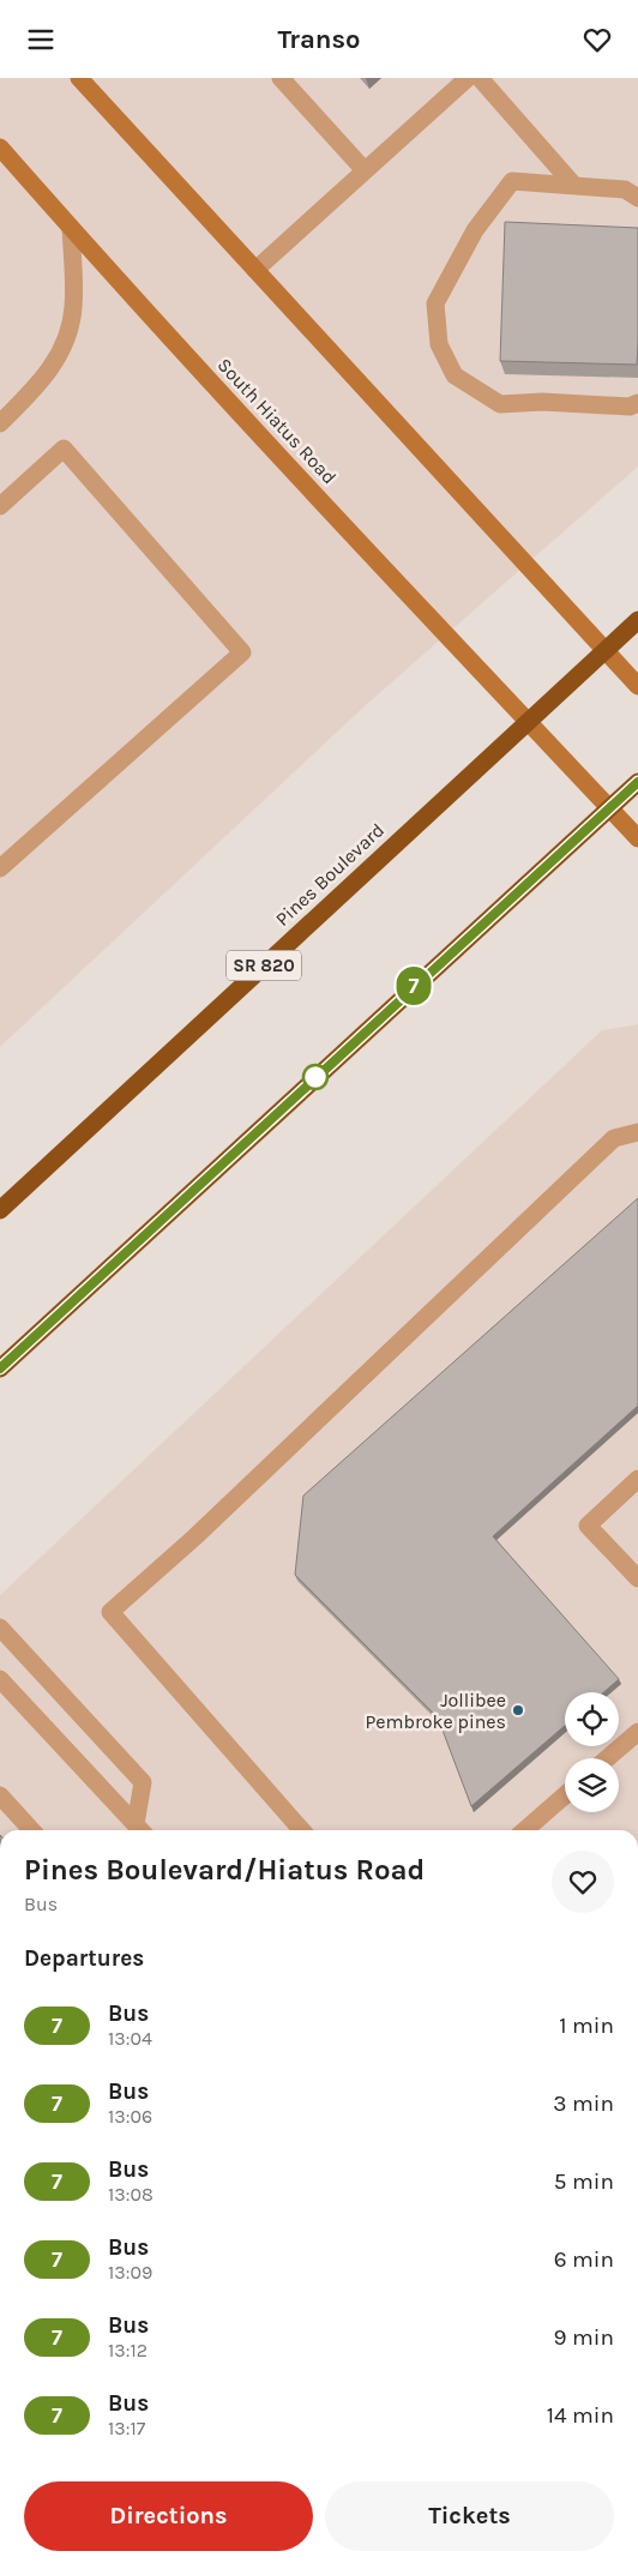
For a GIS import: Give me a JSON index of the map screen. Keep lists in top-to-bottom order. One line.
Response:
{"streets":{"highway":["Pines Boulevard","SR 820"],"main road":["South Hiatus Road"]},"crossings":[["South Hiatus Road","Pines Boulevard"]],"places":["Jollibee Pembroke pines"],"lines":["bus line 7"],"page":{"header":"Transo","on_map":"7","heading":[["Pines Boulevard/Hiatus Road","Bus"],"Departures"],"list":[{"mark":"7","name":"Bus","note":"13:04","value":"1 min"},{"mark":"7","name":"Bus","note":"13:06","value":"3 min"},{"mark":"7","name":"Bus","note":"13:08","value":"5 min"},{"mark":"7","name":"Bus","note":"13:09","value":"6 min"},{"mark":"7","name":"Bus","note":"13:12","value":"9 min"},{"mark":"7","name":"Bus","note":"13:17","value":"14 min"}],"buttons":["Directions","Tickets"]}}
